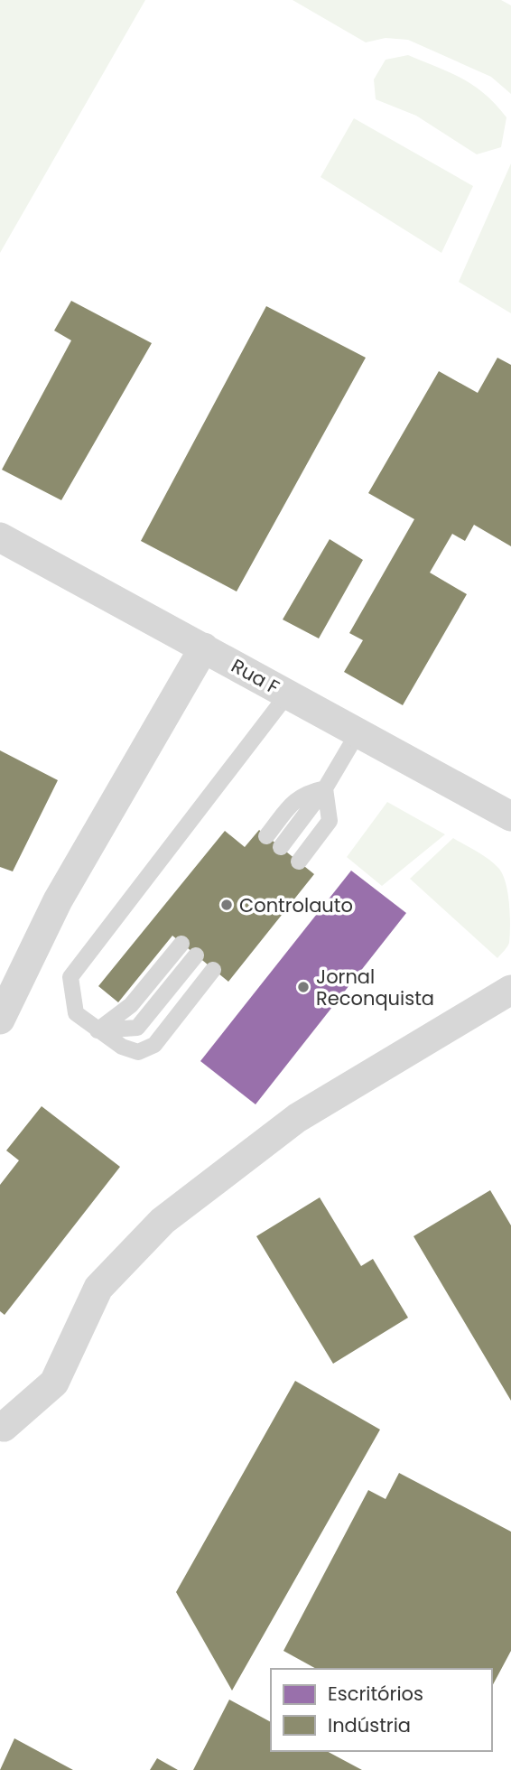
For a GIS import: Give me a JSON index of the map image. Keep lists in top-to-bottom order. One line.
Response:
{"streets":{"street":["Rua F"]},"places":["Controlauto","Jornal Reconquista"],"legend":["Escritórios","Indústria"]}
